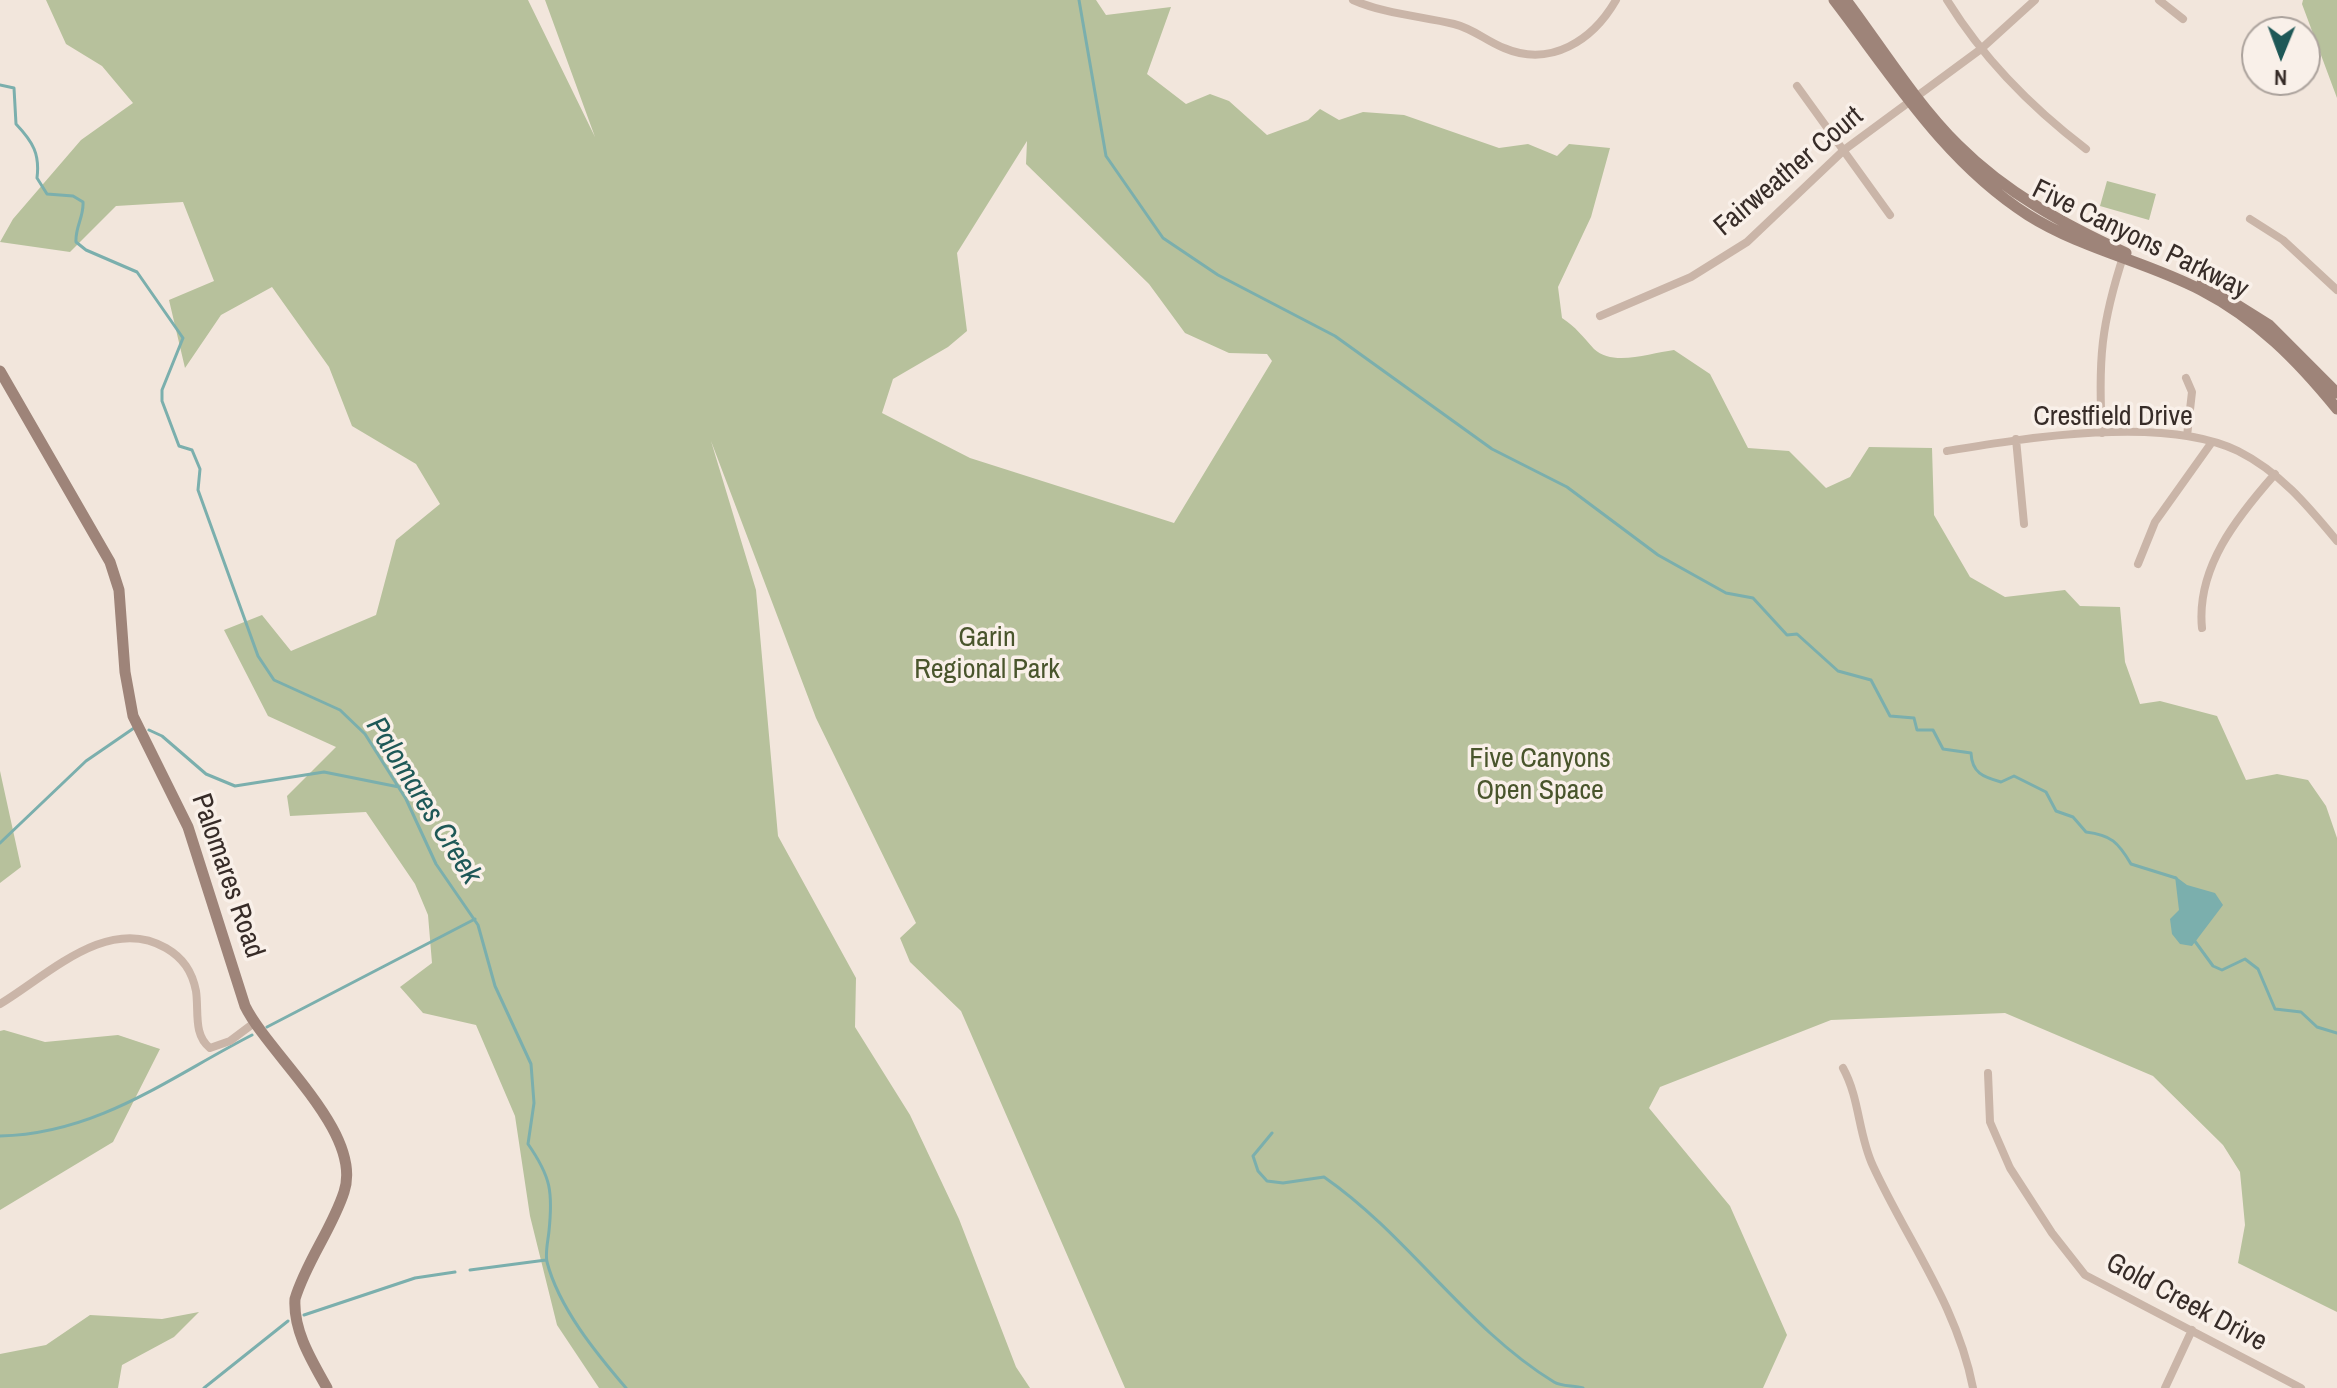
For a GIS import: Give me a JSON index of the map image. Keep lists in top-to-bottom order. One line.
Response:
{"streets":{"street":["Fairweather Court","Five Canyons Parkway","Crestfield Drive","Palomares Road","Gold Creek Drive"]},"crossings":[["Fairweather Court","Five Canyons Parkway"]],"water":["Palomares Creek"],"parks":["Garin Regional Park","Five Canyons Open Space"],"north":"bottom"}
